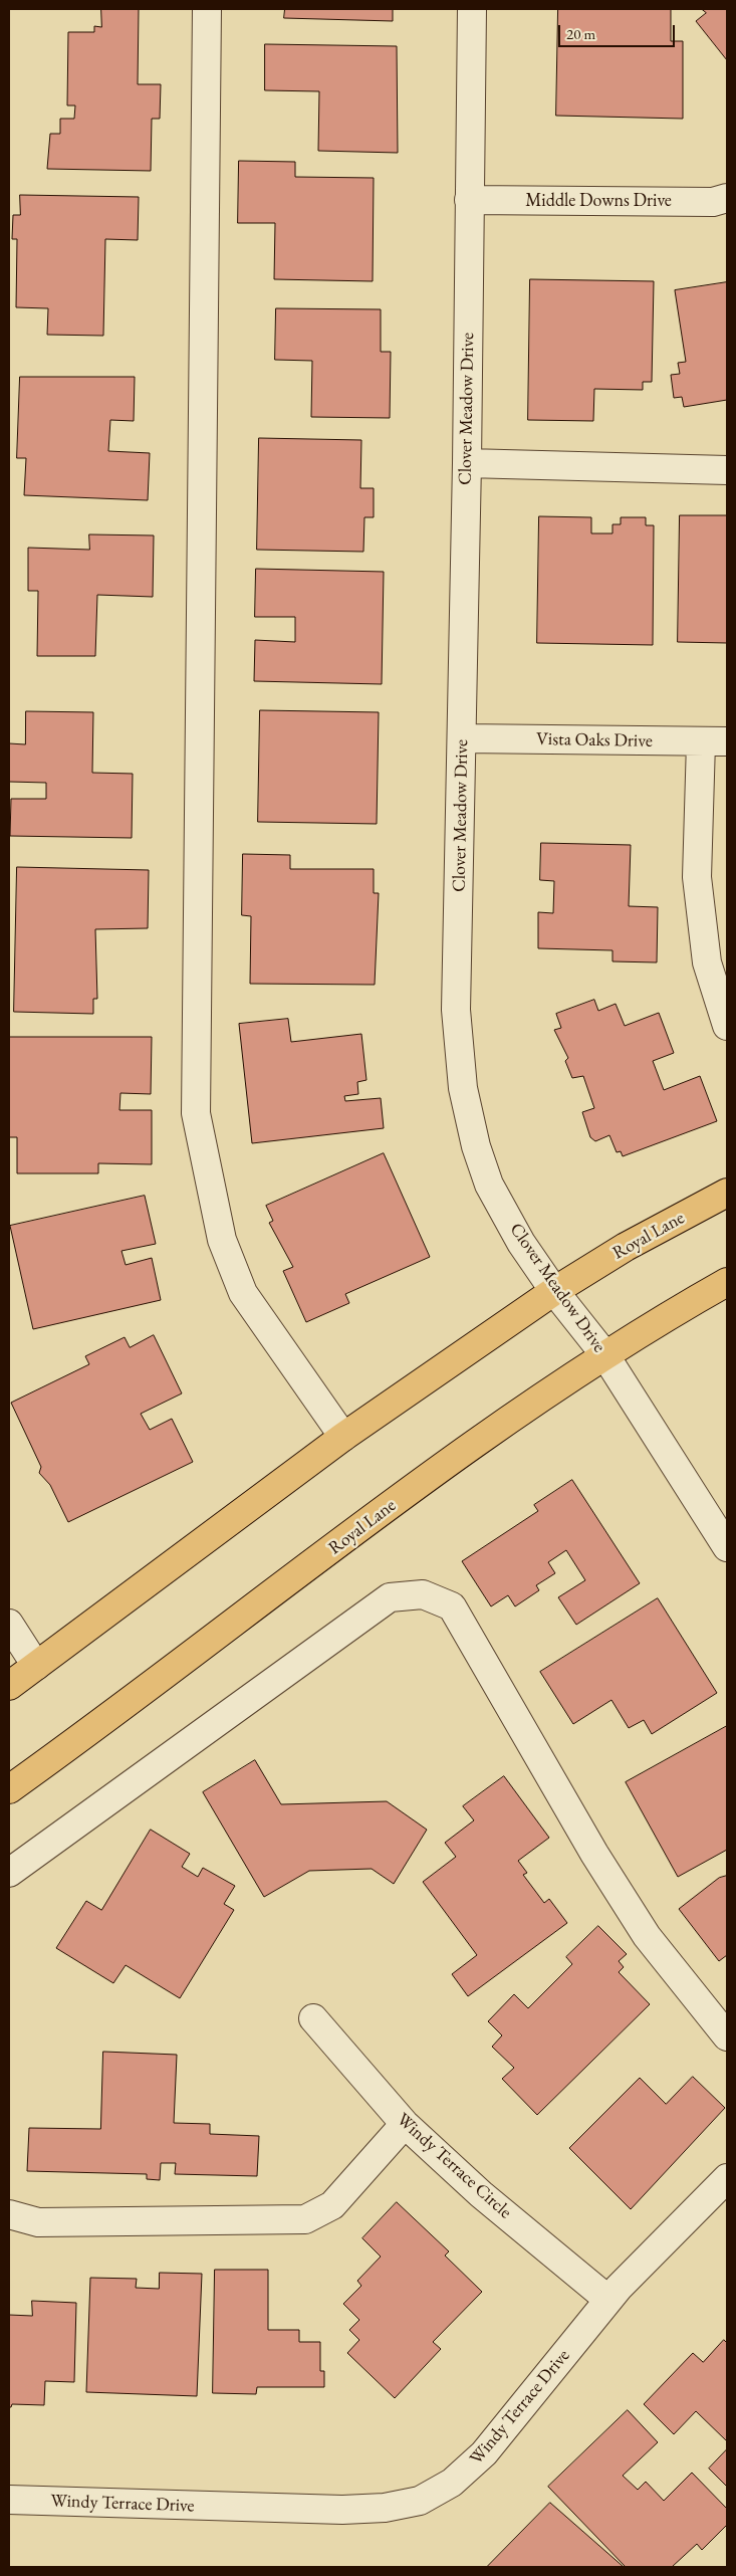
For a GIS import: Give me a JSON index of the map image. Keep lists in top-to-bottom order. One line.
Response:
{"streets":{"main road":["Royal Lane"],"street":["Middle Downs Drive","Clover Meadow Drive","Vista Oaks Drive","Windy Terrace Circle","Windy Terrace Drive"]},"crossings":[["Middle Downs Drive","Clover Meadow Drive"],["Clover Meadow Drive","Vista Oaks Drive"],["Clover Meadow Drive","Royal Lane"],["Windy Terrace Circle","Windy Terrace Drive"]],"scale_bar":"20 m"}
